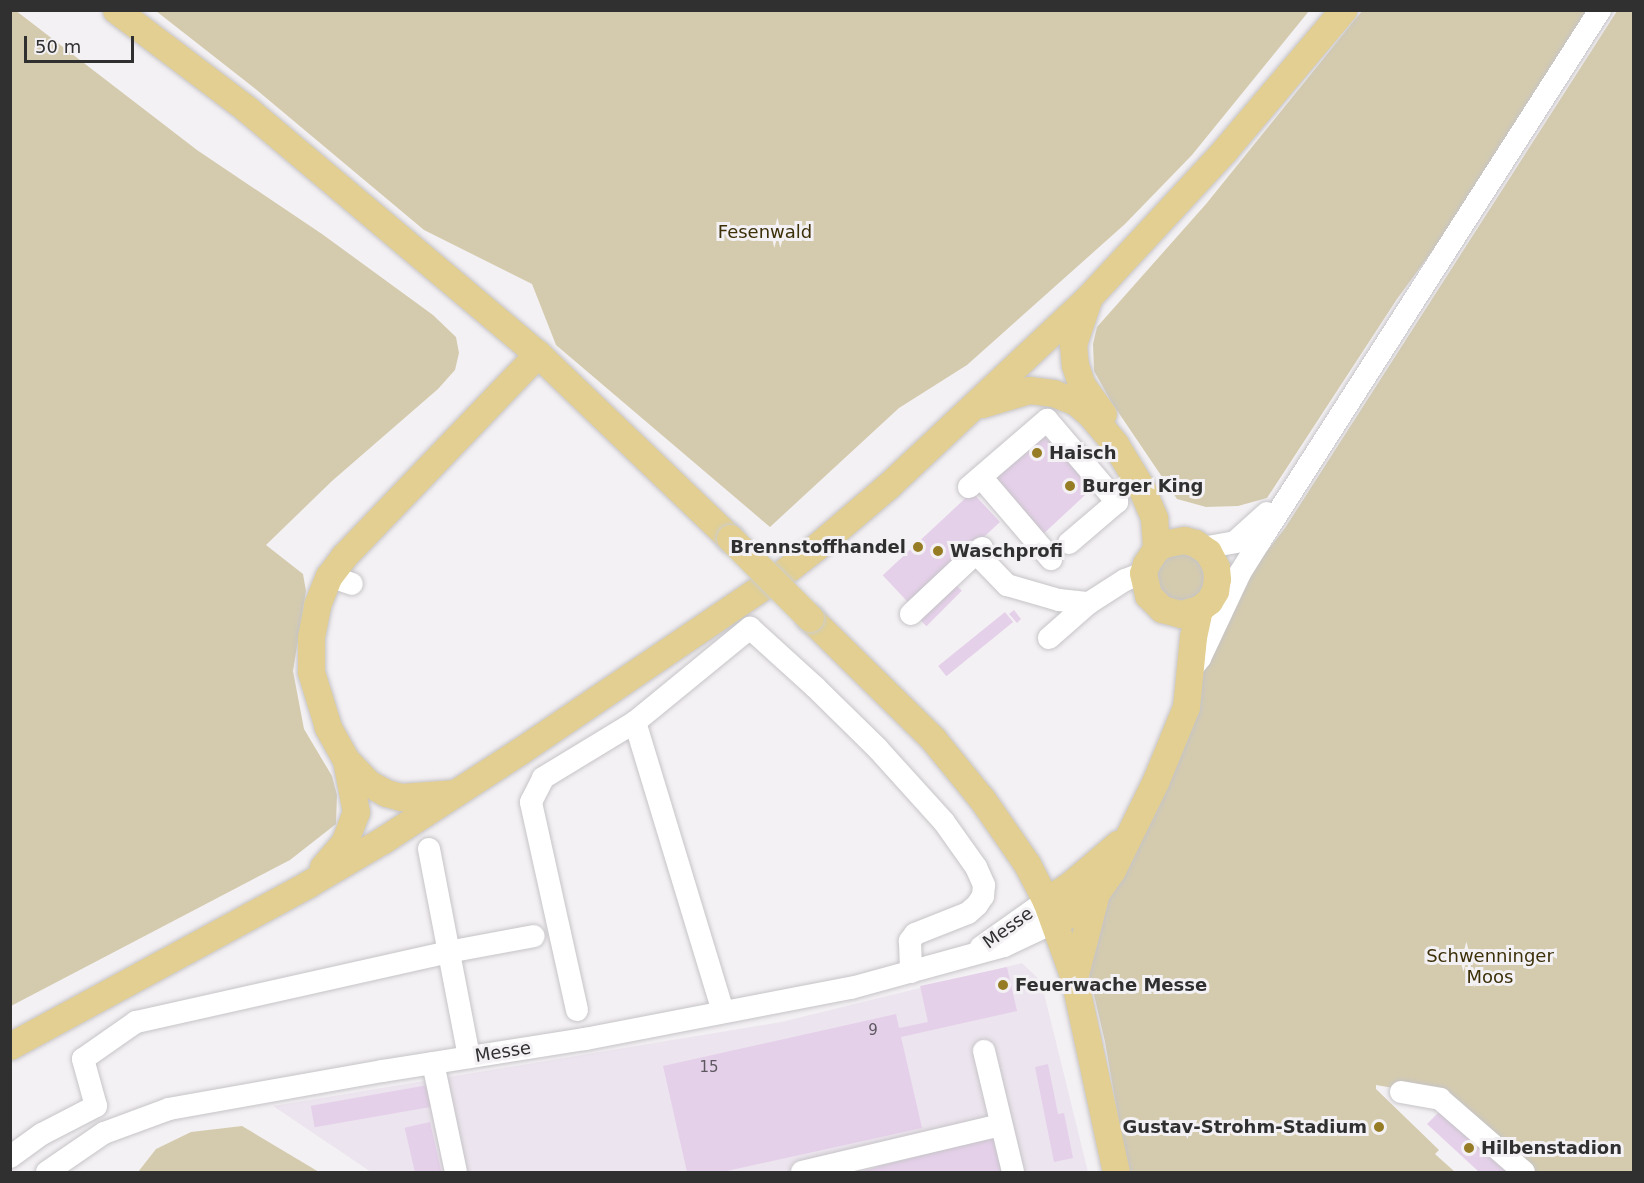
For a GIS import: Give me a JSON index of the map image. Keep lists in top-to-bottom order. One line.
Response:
{"streets":{"street":["Messe"]},"parks":["Fesenwald","Schwenninger Moos"],"places":["Haisch","Burger King","Brennstoffhandel","Waschprofi","Feuerwache Messe","Gustav-Strohm-Stadium","Hilbenstadion"],"house_numbers":["9","15"],"scale_bar":"50 m"}
